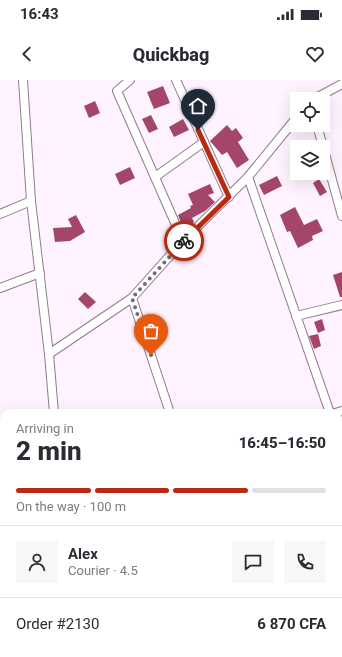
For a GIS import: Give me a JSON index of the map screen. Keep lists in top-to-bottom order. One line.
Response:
{"page":{"status":"16:43","header":"Quickbag","heading":["2 min","Arriving in","16:45–16:50"],"panel":["Alex","Courier · 4.5","Order #2130","6 870 CFA"],"bar":"On the way · 100 m"}}
